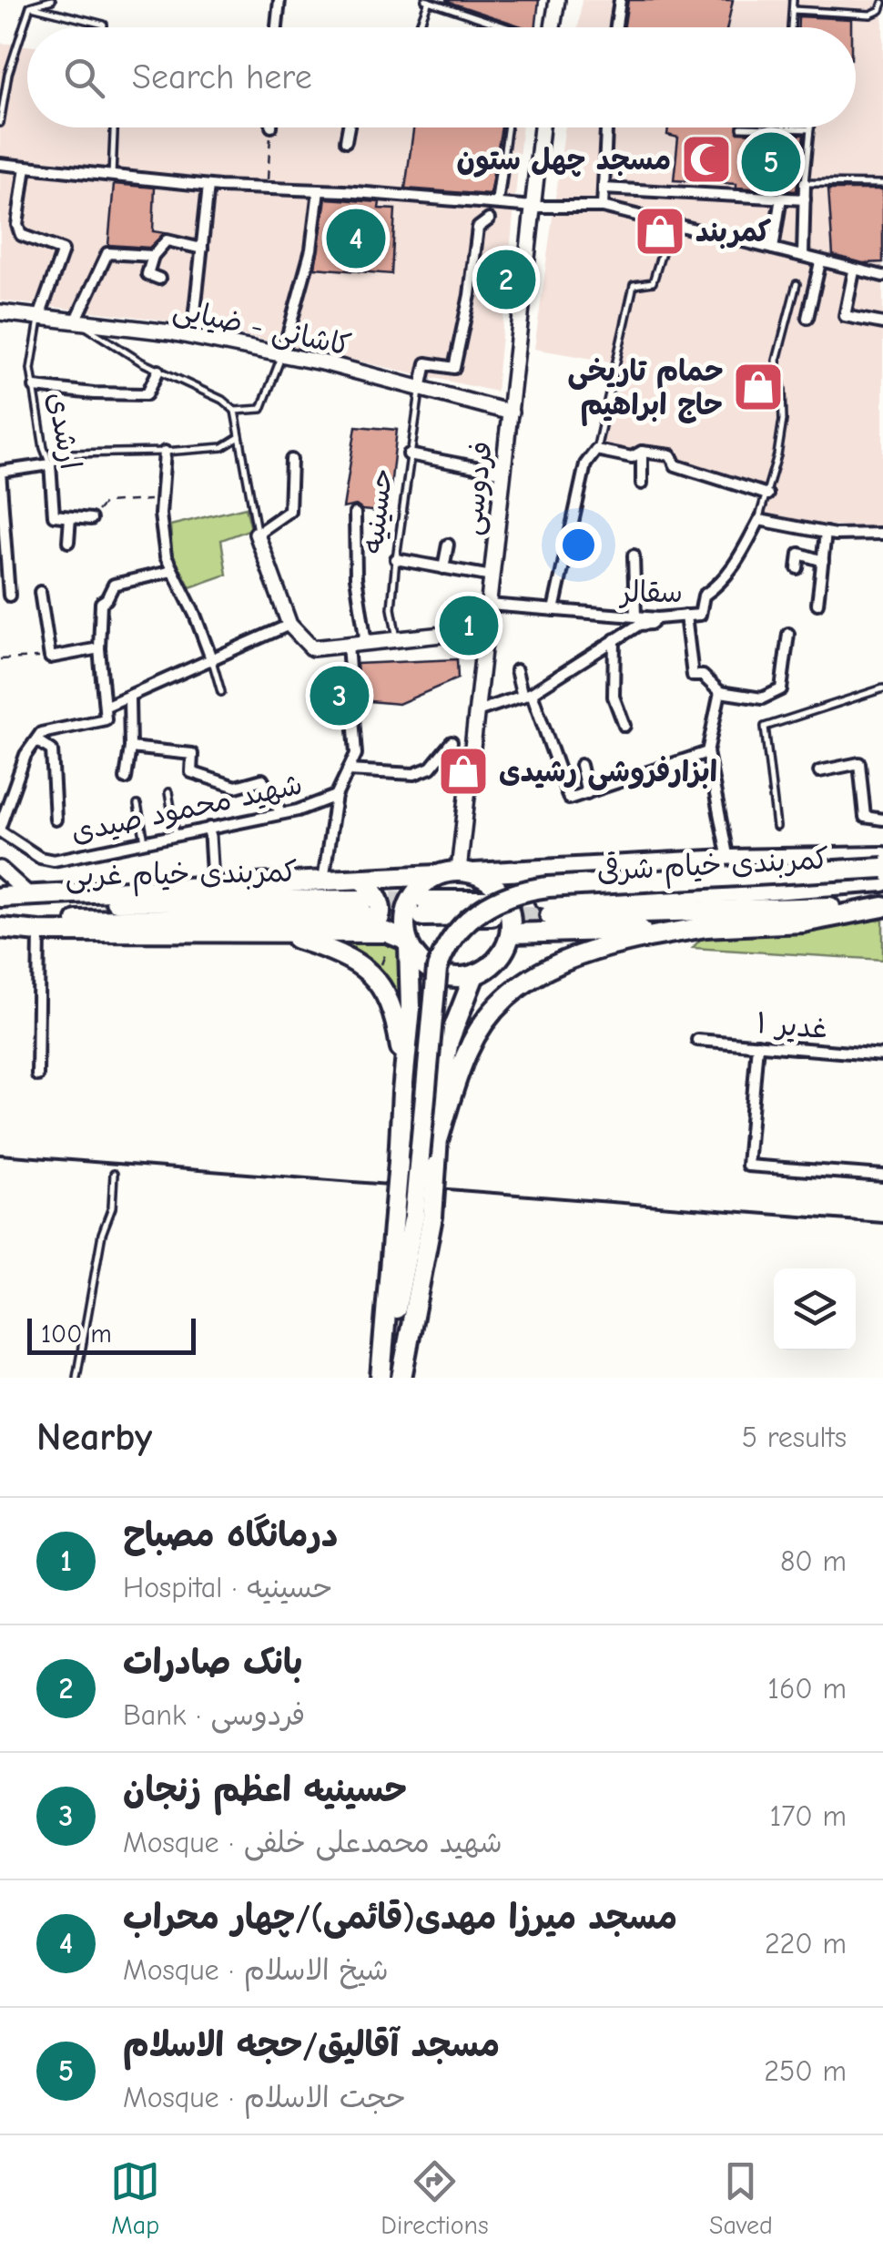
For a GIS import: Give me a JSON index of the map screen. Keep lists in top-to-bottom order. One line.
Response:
{"streets":{"highway":["کمربندی خیام شرقی","کمربندی خیام غربی"],"street":["کاشانی - ضیایی","ارشدی","فردوسی","سقالر","شهید محمود صیدی","غدیر ۱"],"lane":["حسینیه"]},"crossings":[["کاشانی - ضیایی","ارشدی"],["کاشانی - ضیایی","فردوسی"],["کاشانی - ضیایی","حسینیه"],["فردوسی","سقالر"]],"places":{"mosque":["مسجد چهل ستون"],"shop":["کمربند","حمام تاریخی حاج ابراهیم","ابزارفروشی رشیدی"]},"scale_bar":"100 m","page":{"search":"Search here","pins":["5","4","2","1","3"],"scale":"100 m","heading":["Nearby","5 results"],"list":[{"mark":"1","name":"درمانگاه مصباح","note":"Hospital · حسینیه","value":"80 m"},{"mark":"2","name":"بانک صادرات","note":"Bank · فردوسی","value":"160 m"},{"mark":"3","name":"حسینیه اعظم زنجان","note":"Mosque · شهید محمدعلی خلفی","value":"170 m"},{"mark":"4","name":"مسجد میرزا مهدی(قائمی)/چهار محراب","note":"Mosque · شیخ الاسلام","value":"220 m"},{"mark":"5","name":"مسجد آقالیق/حجه الاسلام","note":"Mosque · حجت الاسلام","value":"250 m"}],"nav":["Map","Directions","Saved"]}}
